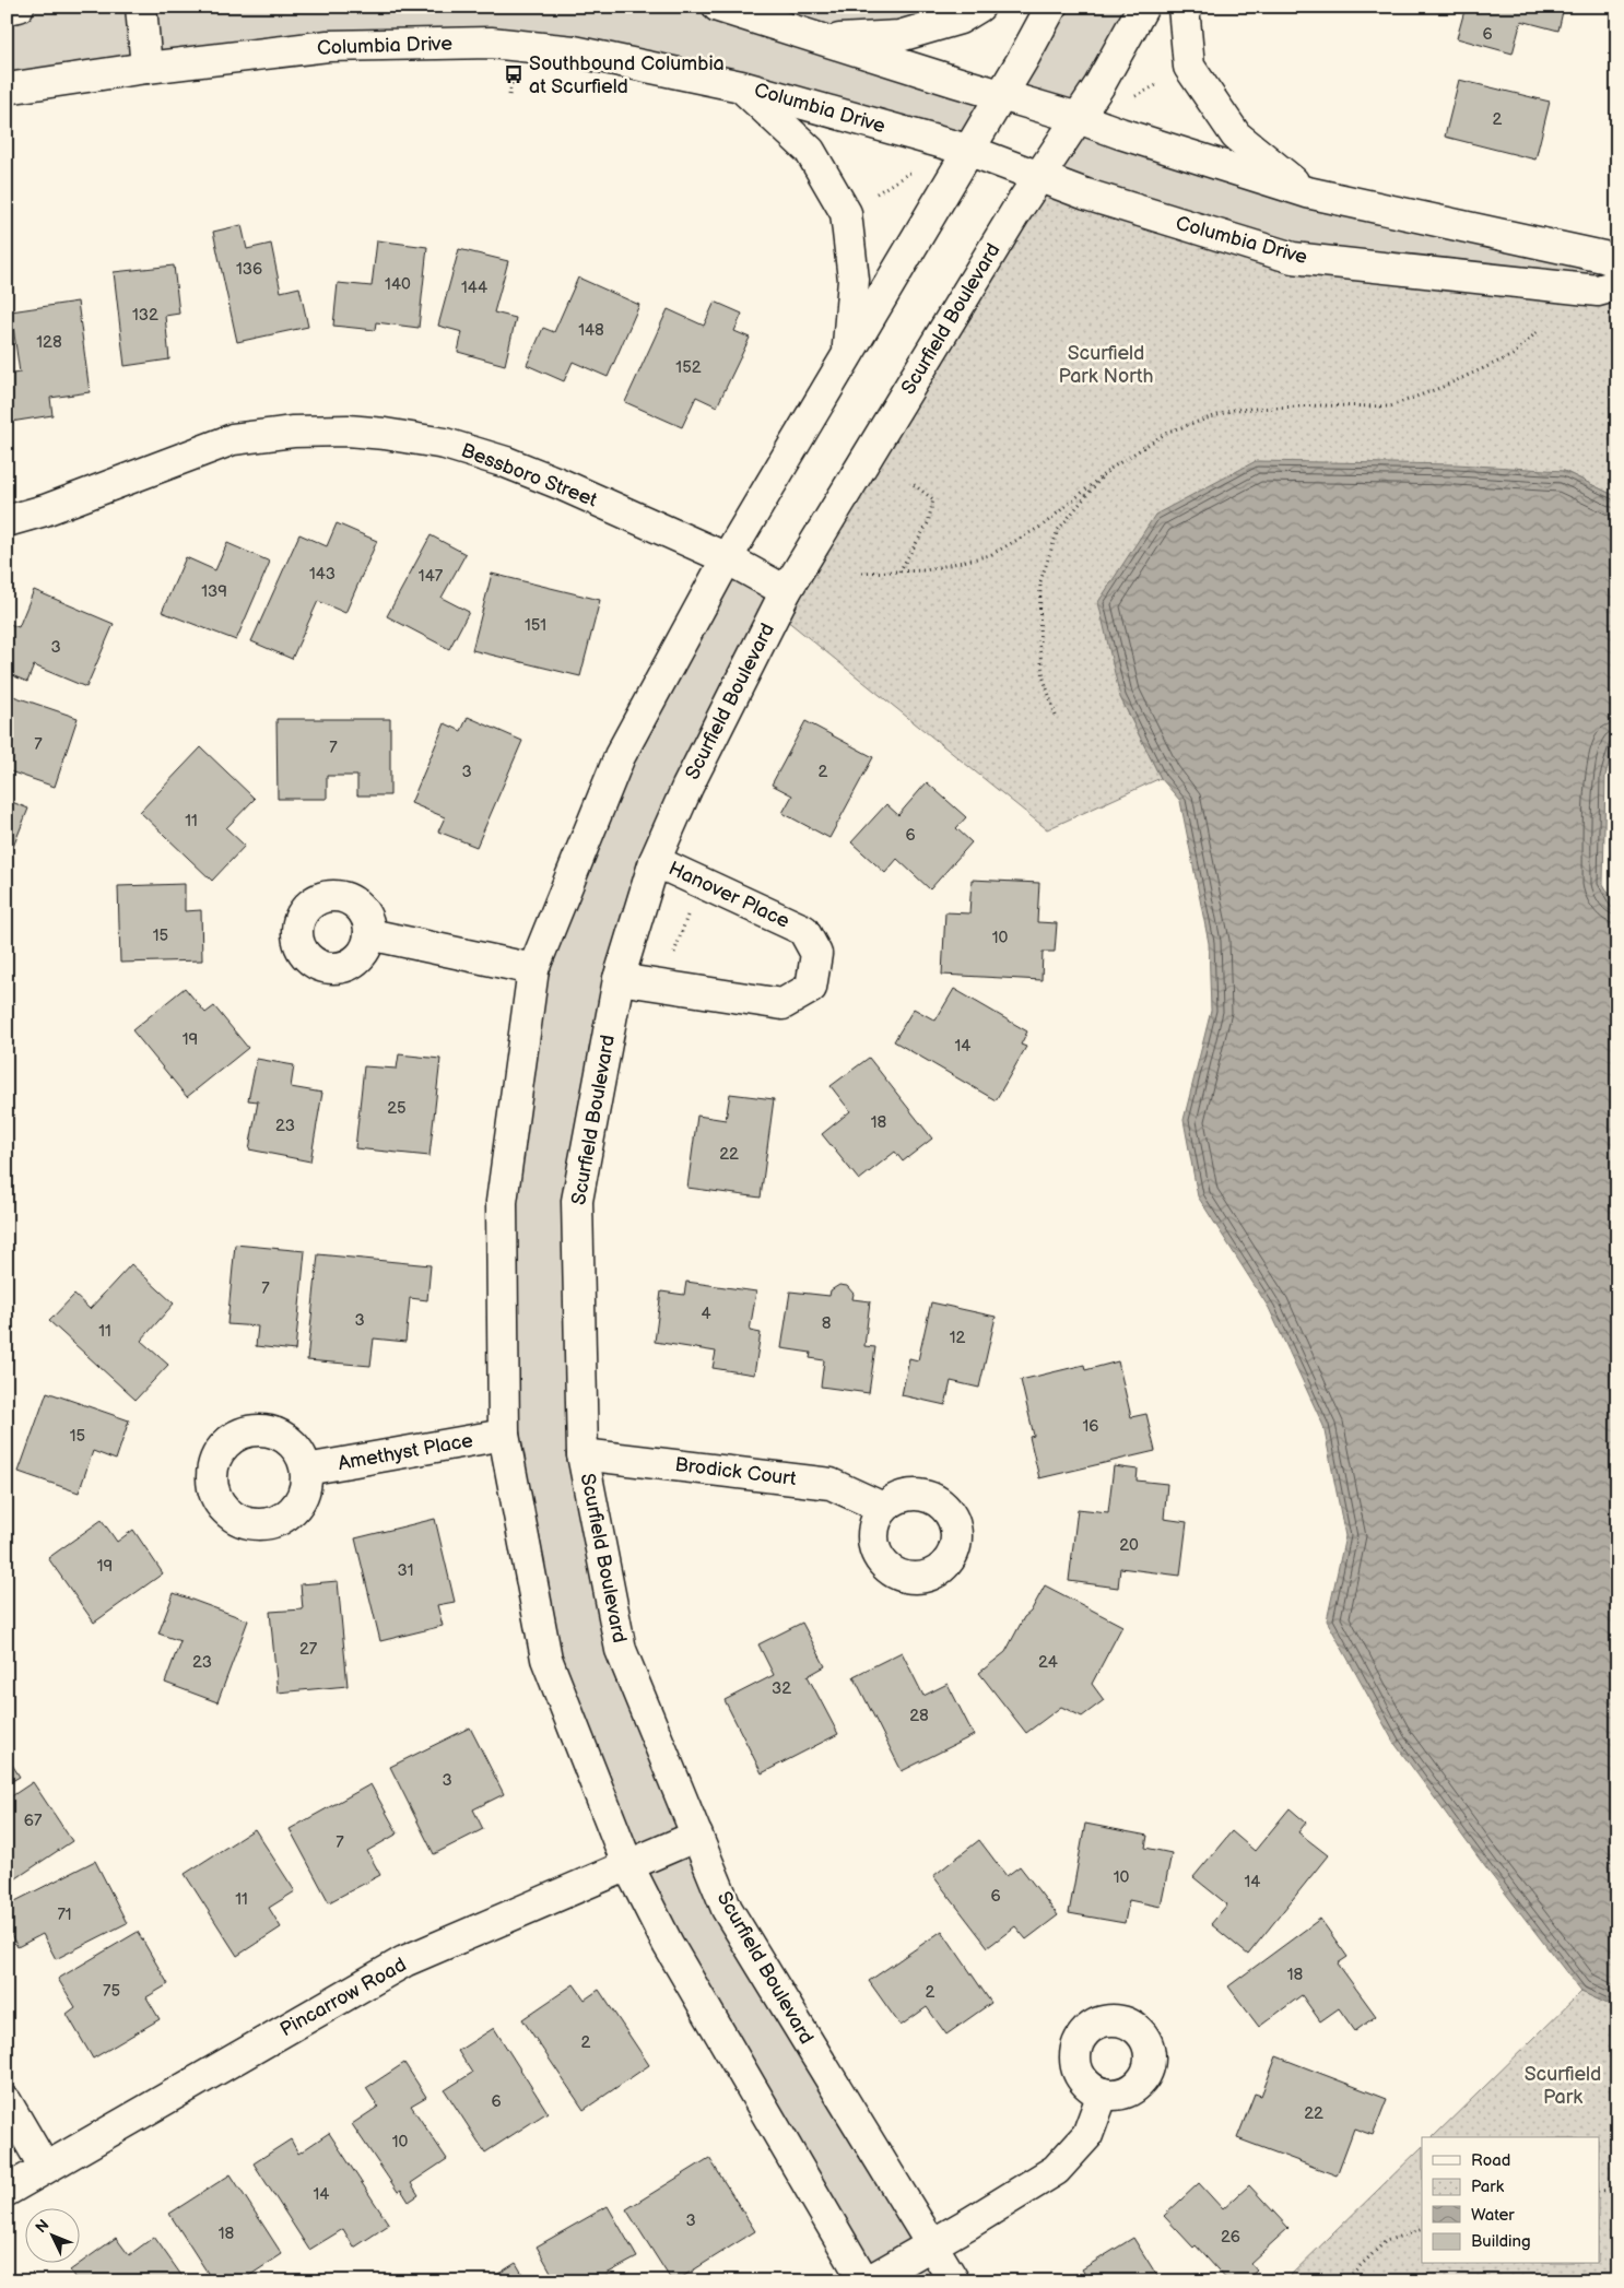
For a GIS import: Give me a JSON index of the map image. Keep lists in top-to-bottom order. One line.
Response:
{"streets":{"street":["Columbia Drive","Scurfield Boulevard","Bessboro Street","Hanover Place","Amethyst Place","Brodick Court","Pincarrow Road"]},"crossings":[["Columbia Drive","Scurfield Boulevard"],["Scurfield Boulevard","Bessboro Street"],["Scurfield Boulevard","Hanover Place"],["Scurfield Boulevard","Brodick Court"],["Scurfield Boulevard","Pincarrow Road"]],"parks":["Scurfield Park North","Scurfield Park"],"places":{"bus stop":["Southbound Columbia at Scurfield"]},"house_numbers":["6","2","136","140","144","132","148","128","152","143","147","139","151","3","7","7","3","2","11","6","15","10","19","14","25","18","23","22","7","4","3","8","11","12","16","15","20","19","31","27","23","24","32","28","3","67","7","10","14","6","11","71","18","75","2","2","6","22","10","14","3","18","26"],"legend":["Road","Park","Water","Building"],"north":"top left"}
